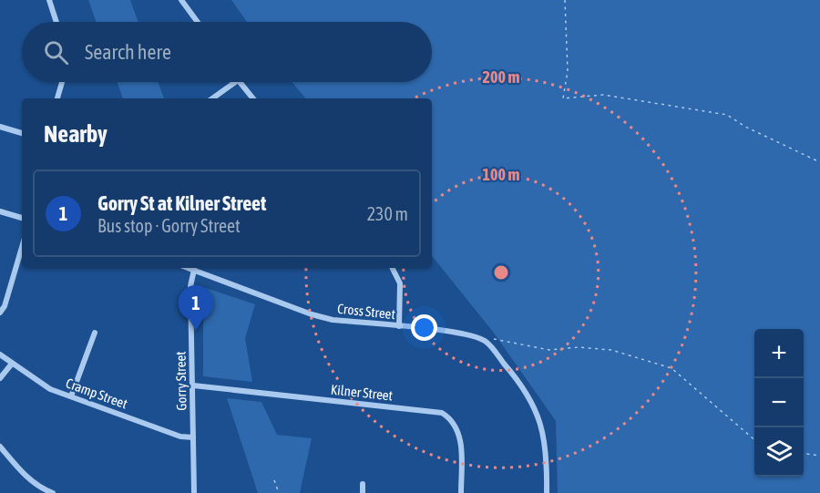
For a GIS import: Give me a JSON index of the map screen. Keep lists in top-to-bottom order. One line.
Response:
{"streets":{"street":["Cross Street","Gorry Street","Kilner Street","Cramp Street"]},"crossings":[["Cross Street","Gorry Street"],["Gorry Street","Kilner Street"],["Gorry Street","Cramp Street"]],"page":{"search":"Search here","heading":"Nearby","list":[{"mark":"1","name":"Gorry St at Kilner Street","note":"Bus stop · Gorry Street","value":"230 m"}],"pins":"1","map_buttons":["+","−"]},"rings":["200 m","100 m"]}
